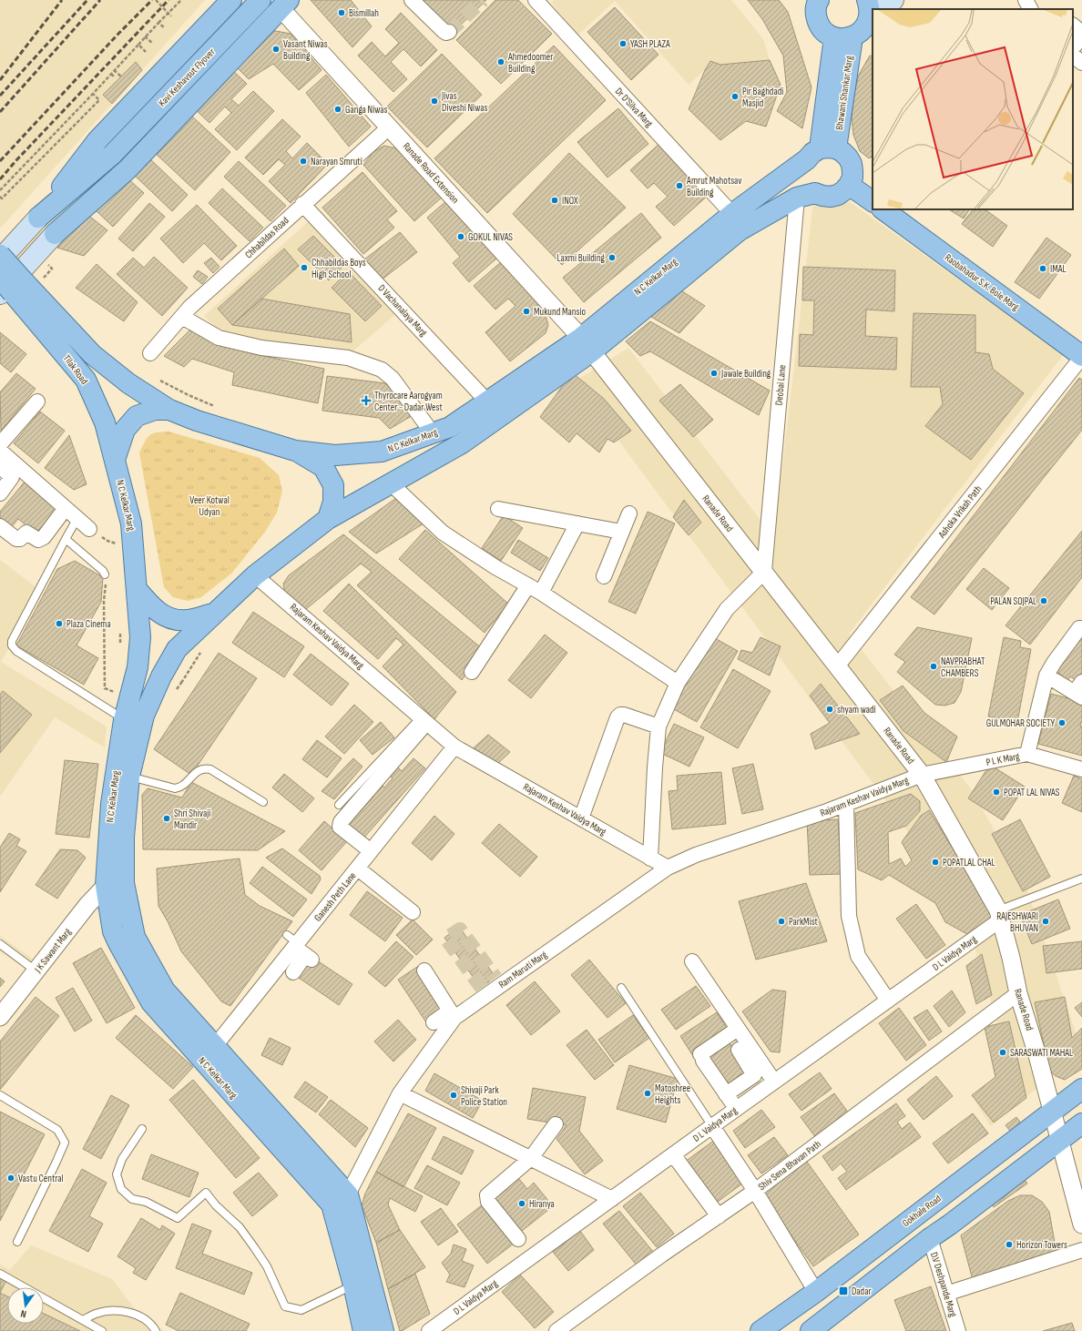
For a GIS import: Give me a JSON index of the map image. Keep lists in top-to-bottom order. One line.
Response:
{"streets":{"main road":["Kavi Keshavsut Flyover","Bhawani Shankar Marg","N C Kelkar Marg","Raobahadur S.K. Bole Marg","Tilak Road","Gokhale Road"],"street":["Dr D'Silva Marg","Ranade Road Extension","Chhabildas Road","D Vachanalaya Marg","Deobai Lane","Ashoka Vriksh Path","Ranade Road","Rajaram Keshav Vaidya Marg","P L K Marg","Ganesh Peth Lane","J K Sawant Marg","D L Vaidya Marg","Ram Maruti Marg","Shiv Sena Bhavan Path","D.V Deshpande Marg"]},"crossings":[["Bhawani Shankar Marg","N C Kelkar Marg"],["Dr D'Silva Marg","N C Kelkar Marg"],["Ranade Road Extension","Chhabildas Road"],["Ranade Road Extension","N C Kelkar Marg"],["Ranade Road Extension","Ranade Road"],["Chhabildas Road","D Vachanalaya Marg"],["N C Kelkar Marg","D Vachanalaya Marg"],["N C Kelkar Marg","Tilak Road"],["N C Kelkar Marg","Deobai Lane"],["N C Kelkar Marg","Ranade Road"],["N C Kelkar Marg","Rajaram Keshav Vaidya Marg"],["N C Kelkar Marg","Ganesh Peth Lane"],["N C Kelkar Marg","J K Sawant Marg"],["N C Kelkar Marg","Ram Maruti Marg"],["Raobahadur S.K. Bole Marg","Ashoka Vriksh Path"],["Deobai Lane","Ranade Road"],["Ashoka Vriksh Path","Ranade Road"],["Ranade Road","Rajaram Keshav Vaidya Marg"],["Ranade Road","P L K Marg"],["Ranade Road","D L Vaidya Marg"],["Ranade Road","Shiv Sena Bhavan Path"],["Ranade Road","Gokhale Road"],["Rajaram Keshav Vaidya Marg","P L K Marg"],["Rajaram Keshav Vaidya Marg","Ganesh Peth Lane"],["Rajaram Keshav Vaidya Marg","Ram Maruti Marg"]],"parks":["Veer Kotwal Udyan"],"places":{"other":["Bismillah","YASH PLAZA","Vasant Niwas Building","Ahmedoomer Building","Pir Baghdadi Masjid","Jivas Diveshi Niwas","Ganga Niwas","Narayan Smruti","Amrut Mahotsav Building","INOX","GOKUL NIVAS","Laxmi Building","Chhabildas Boys High School","IMAL","Mukund Mansio","Jawale Building","PALAN SOJPAL","Plaza Cinema","NAVPRABHAT CHAMBERS","shyam wadi","GULMOHAR SOCIETY","POPAT LAL NIVAS","Shri Shivaji Mandir","POPATLAL CHAL","ParkMist","RAJESHWARI BHUVAN","SARASWATI MAHAL","Matoshree Heights","Shivaji Park Police Station","Vastu Central","Hiranya","Horizon Towers"],"health":["Thyrocare Aarogyam Center - Dadar West"],"transit":["Dadar"]},"north":"bottom"}
